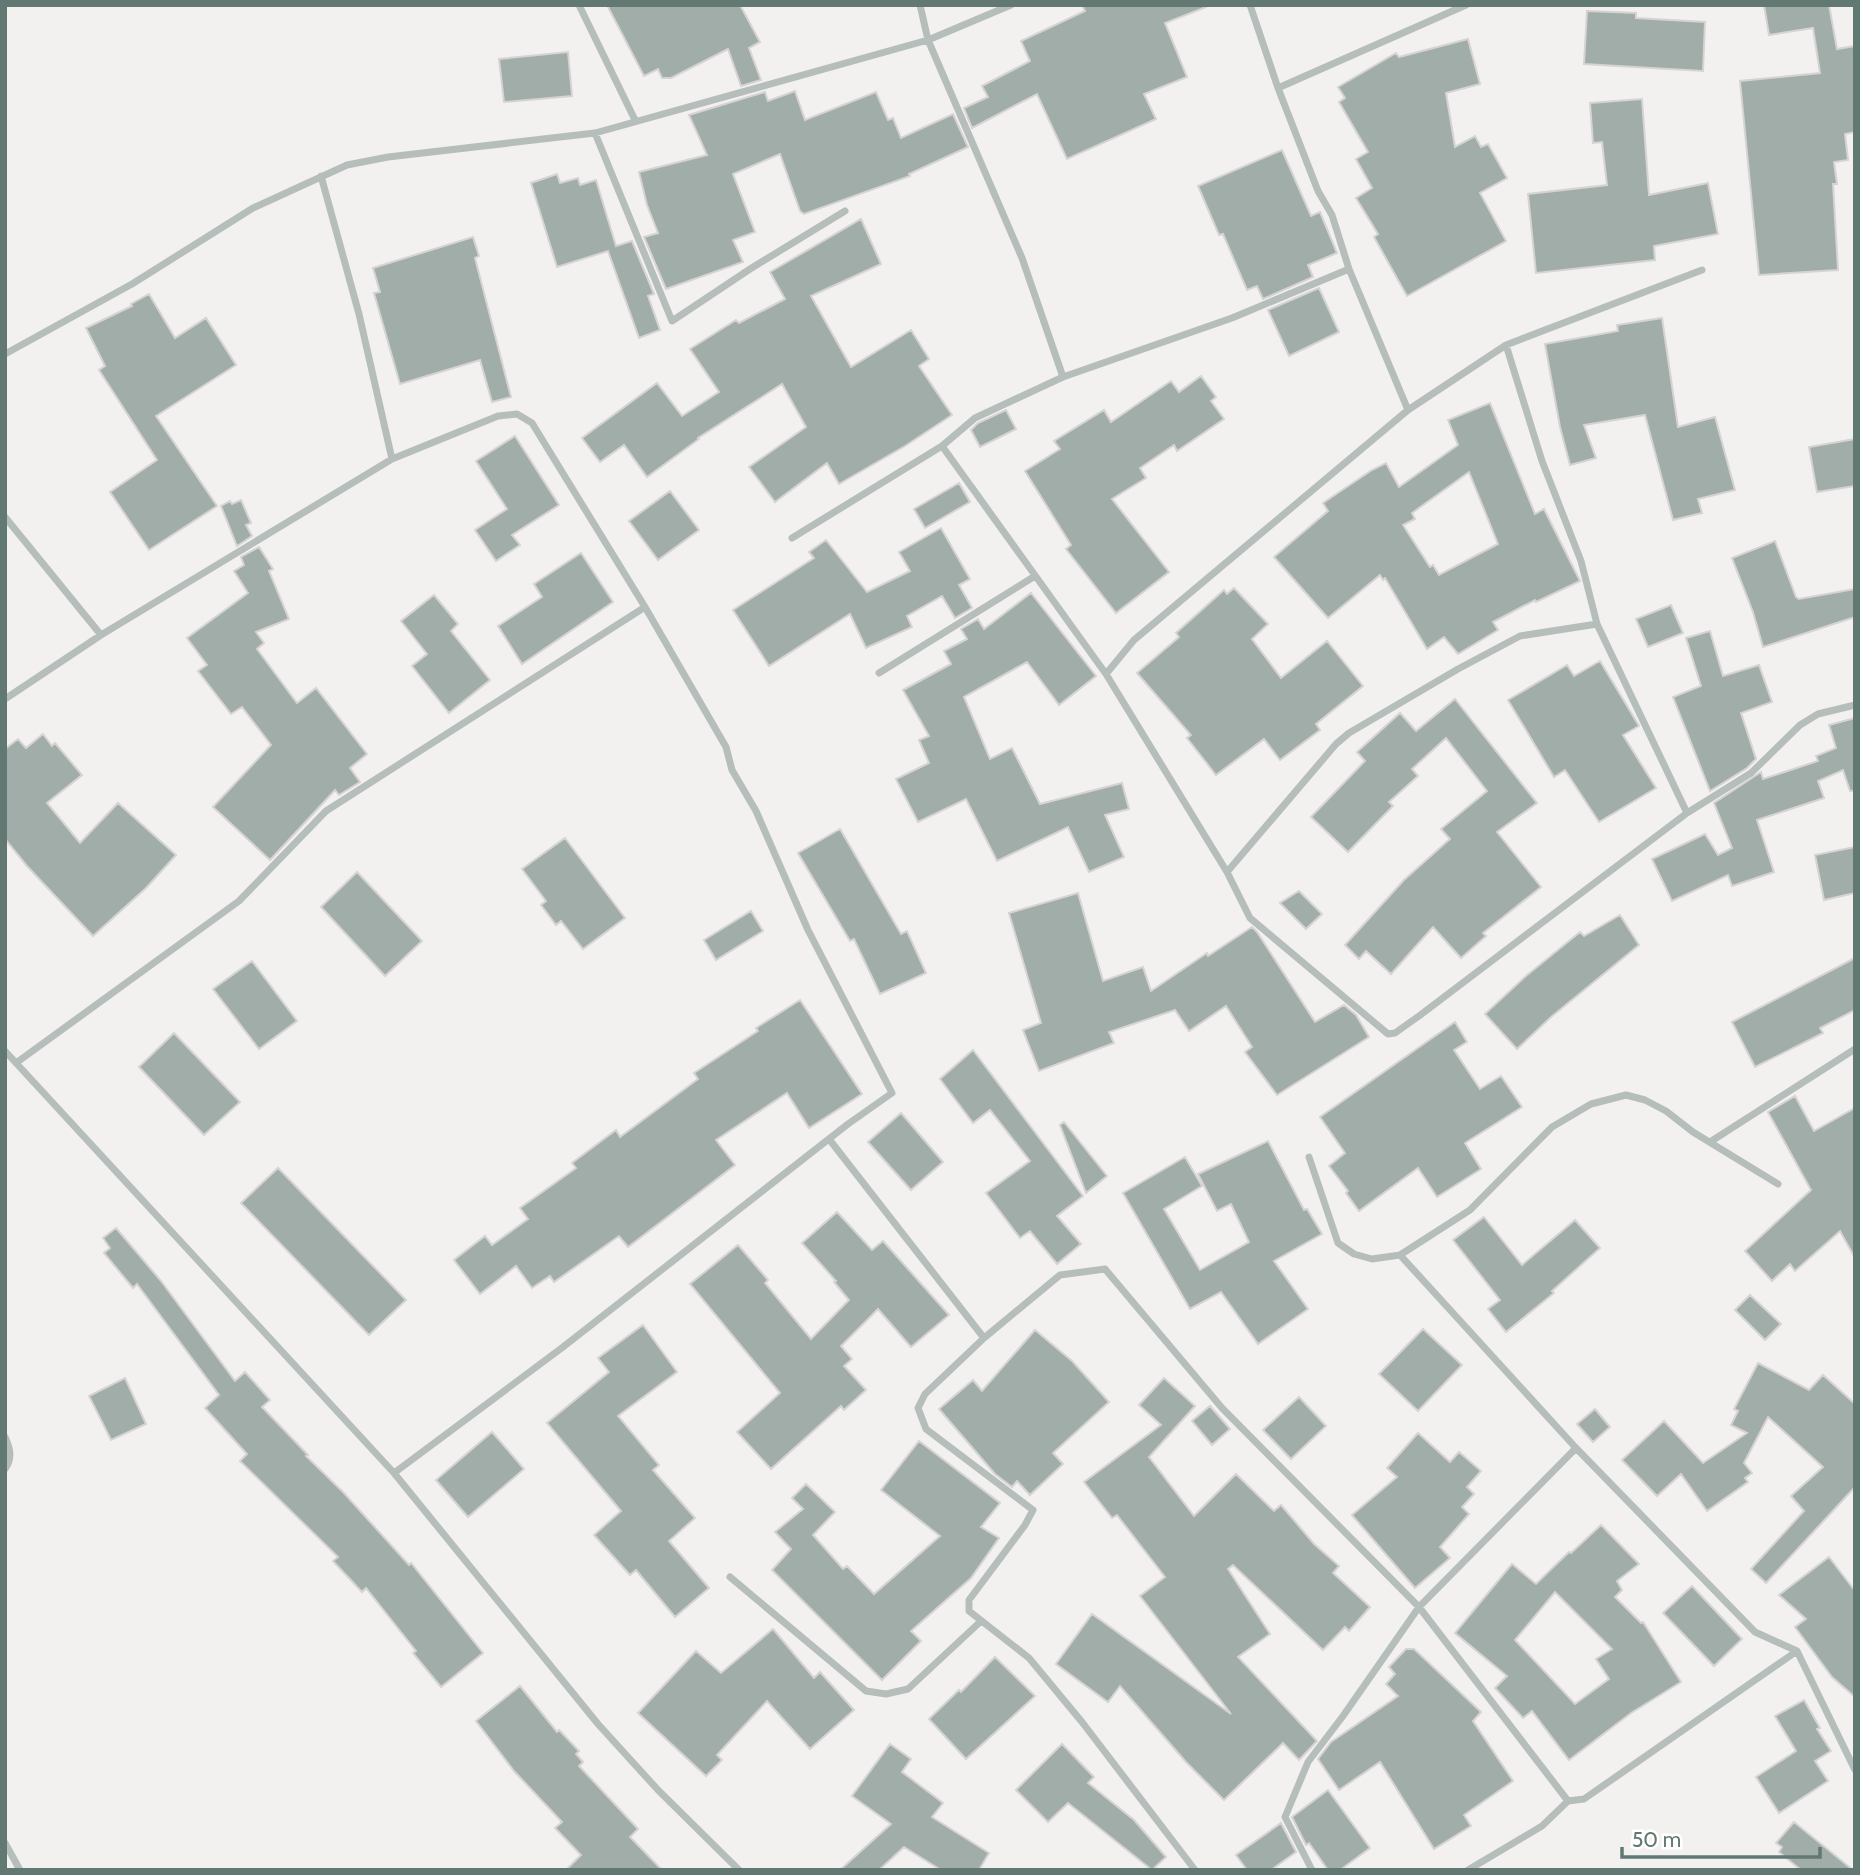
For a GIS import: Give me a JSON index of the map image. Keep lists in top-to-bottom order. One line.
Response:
{"scale_bar":"50 m"}
